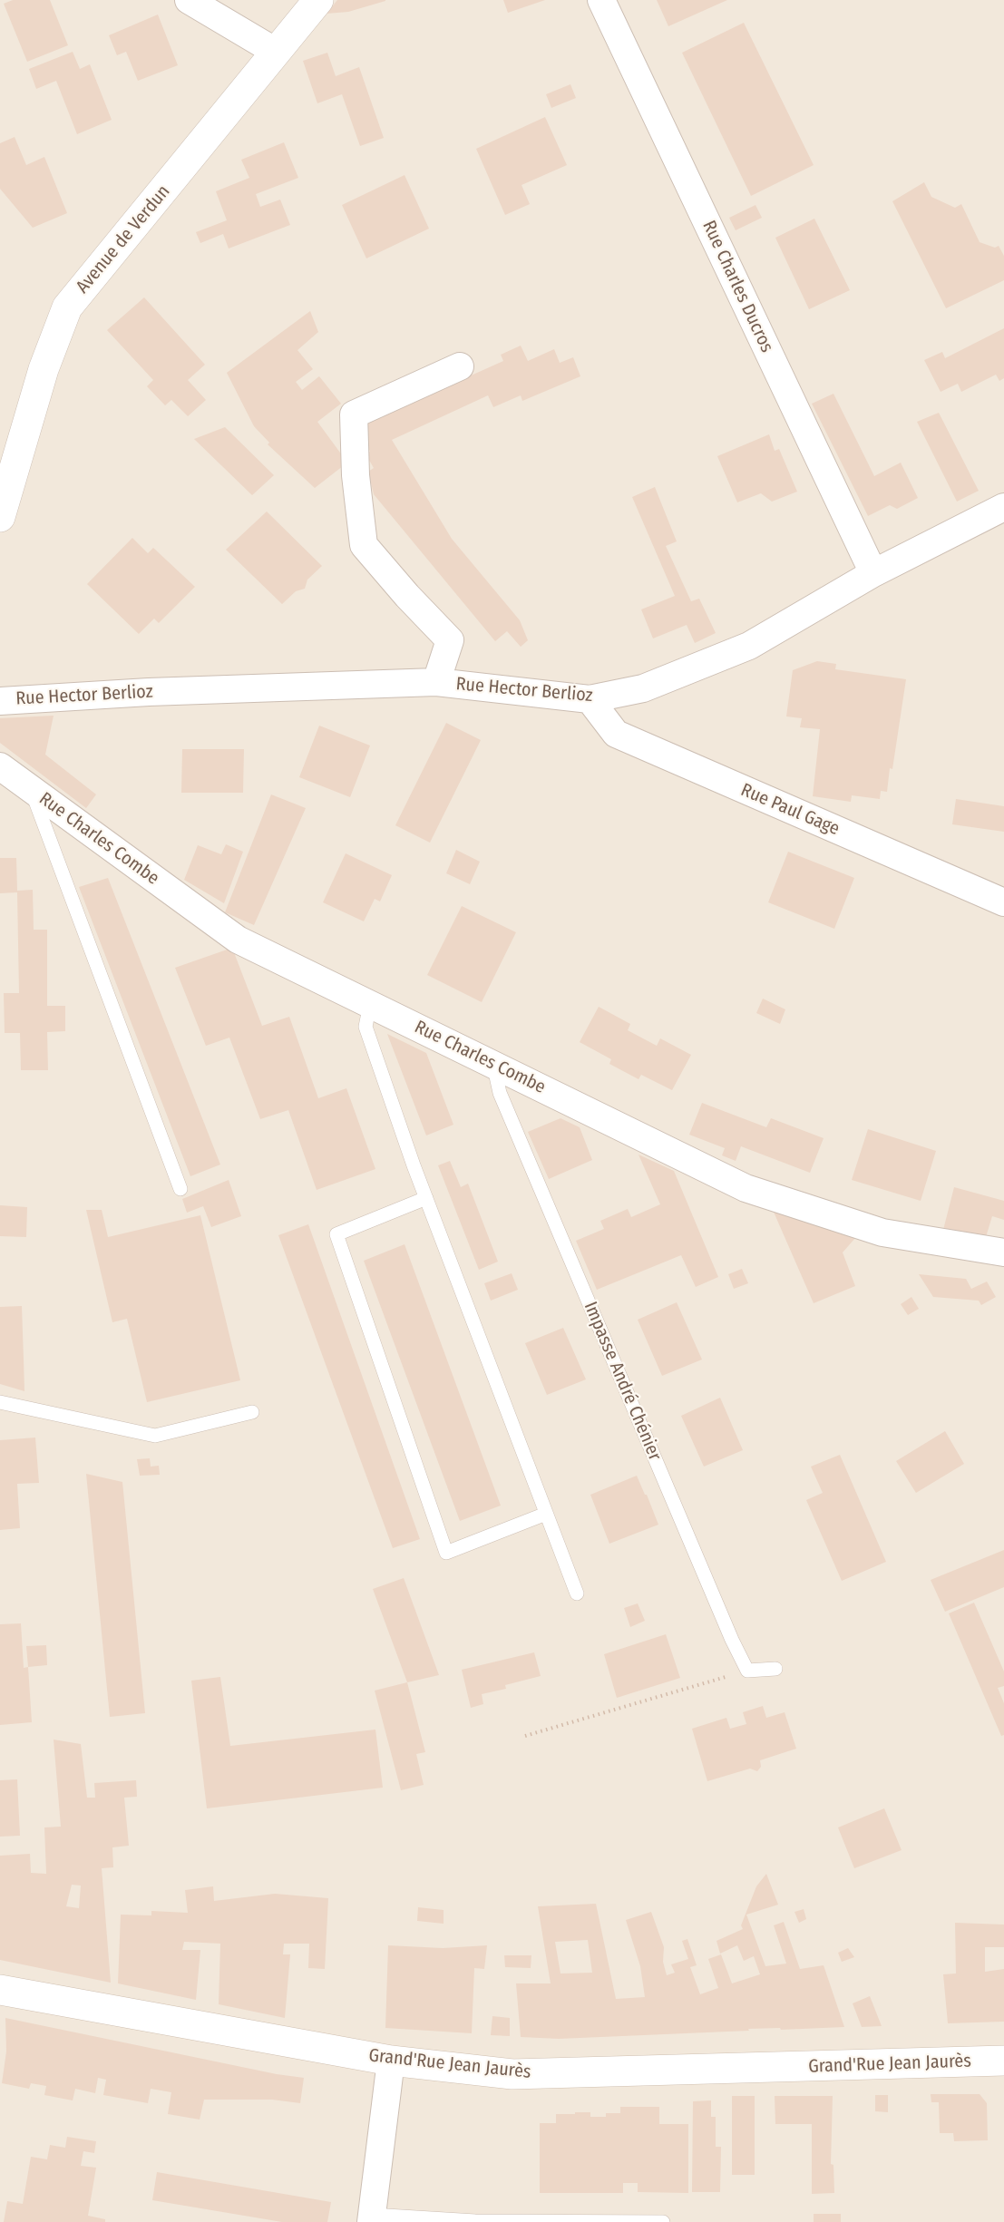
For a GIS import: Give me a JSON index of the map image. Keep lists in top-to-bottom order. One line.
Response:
{"streets":{"main road":["Avenue de Verdun","Grand'Rue Jean Jaurès"],"street":["Rue Charles Ducros","Rue Hector Berlioz","Rue Paul Gage","Rue Charles Combe"],"lane":["Impasse André Chénier"]},"crossings":[["Rue Charles Ducros","Rue Hector Berlioz"],["Rue Hector Berlioz","Rue Paul Gage"],["Rue Charles Combe","Impasse André Chénier"]]}
